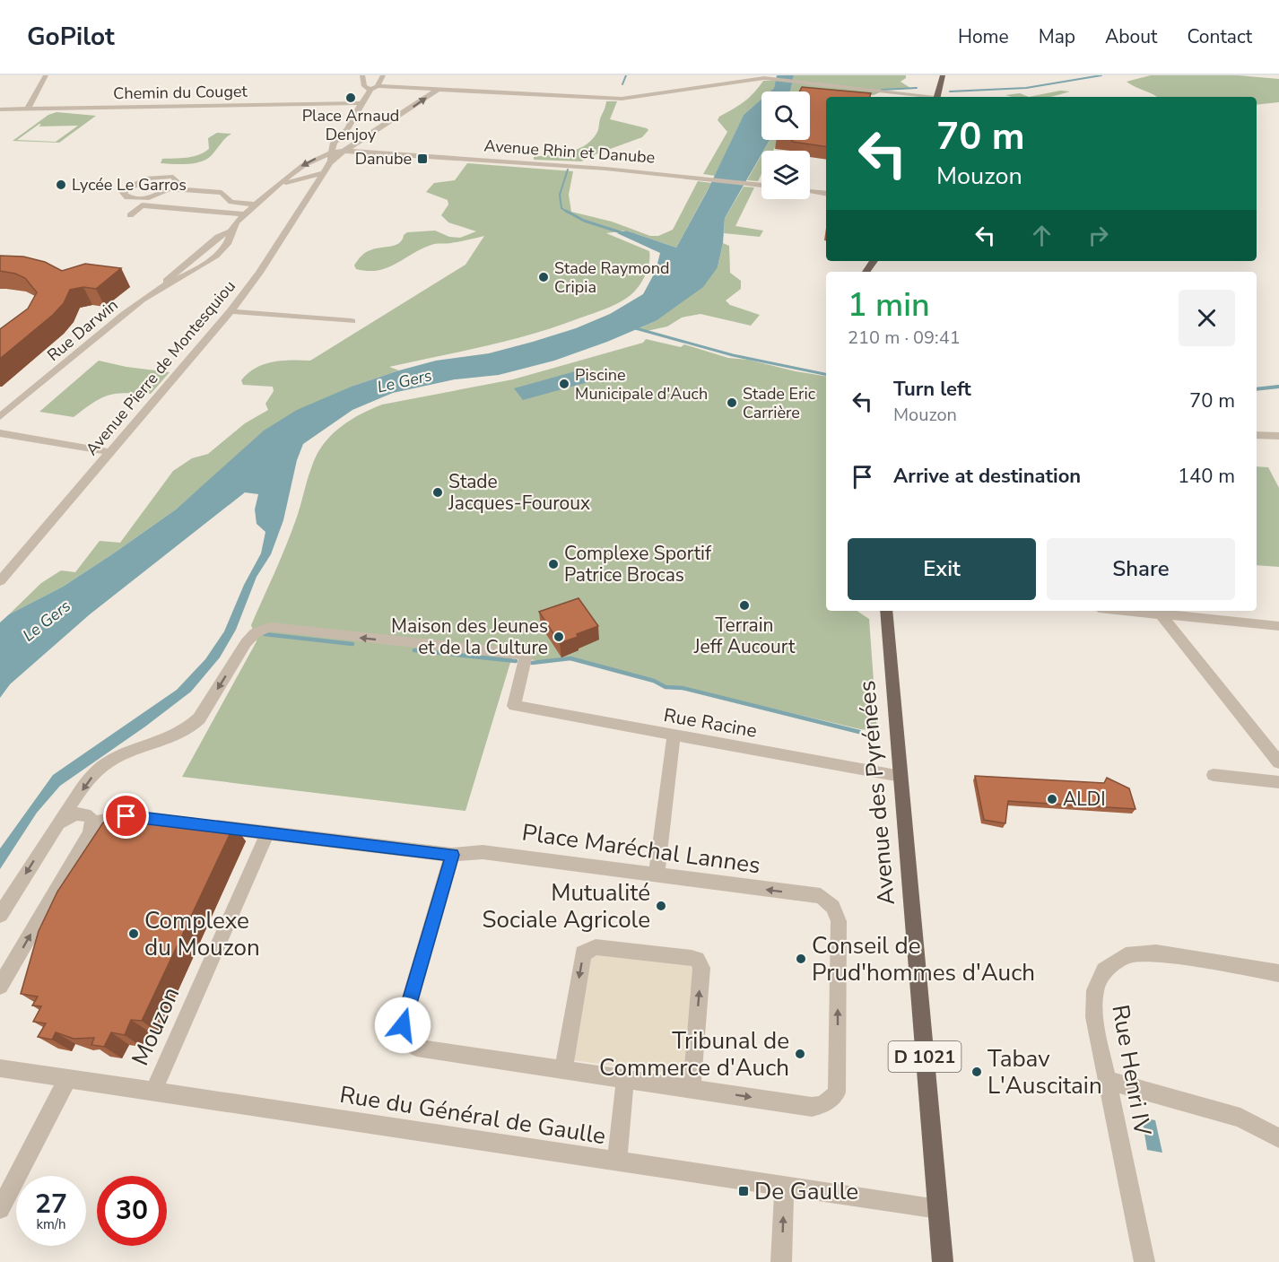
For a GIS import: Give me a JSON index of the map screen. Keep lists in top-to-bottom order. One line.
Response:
{"streets":{"main road":["Avenue des Pyrénées","D 1021"],"street":["Chemin du Couget","Avenue Rhin et Danube","Rue Darwin","Avenue Pierre de Montesquiou","Rue Racine","Place Maréchal Lannes","Mouzon","Rue Henri IV","Rue du Général de Gaulle"]},"crossings":[["Avenue Rhin et Danube","Avenue Pierre de Montesquiou"],["Rue Racine","Avenue des Pyrénées"],["Avenue des Pyrénées","Rue du Général de Gaulle"],["Mouzon","Rue du Général de Gaulle"]],"one_way":["Rue Racine"],"water":["Le Gers"],"places":{"other":["Place Arnaud Denjoy","Lycée Le Garros","Stade Raymond Cripia","Piscine Municipale d'Auch","Stade Eric Carrière","Stade Jacques-Fouroux","Complexe Sportif Patrice Brocas","Terrain Jeff Aucourt","Maison des Jeunes et de la Culture","ALDI","Mutualité Sociale Agricole","Complexe du Mouzon","Conseil de Prud'hommes d'Auch","Tribunal de Commerce d'Auch","Tabav L'Auscitain"],"transit":["Danube","De Gaulle"]},"page":{"header":"GoPilot","nav":["Home","Map","About","Contact"],"turn":["70 m","Mouzon"],"heading":["1 min","210 m · 09:41"],"list":[{"name":"Turn left","note":"Mouzon","value":"70 m"},{"name":"Arrive at destination","value":"140 m"}],"buttons":["Exit","Share"],"speed":"27 km/h","limit":"30"}}
